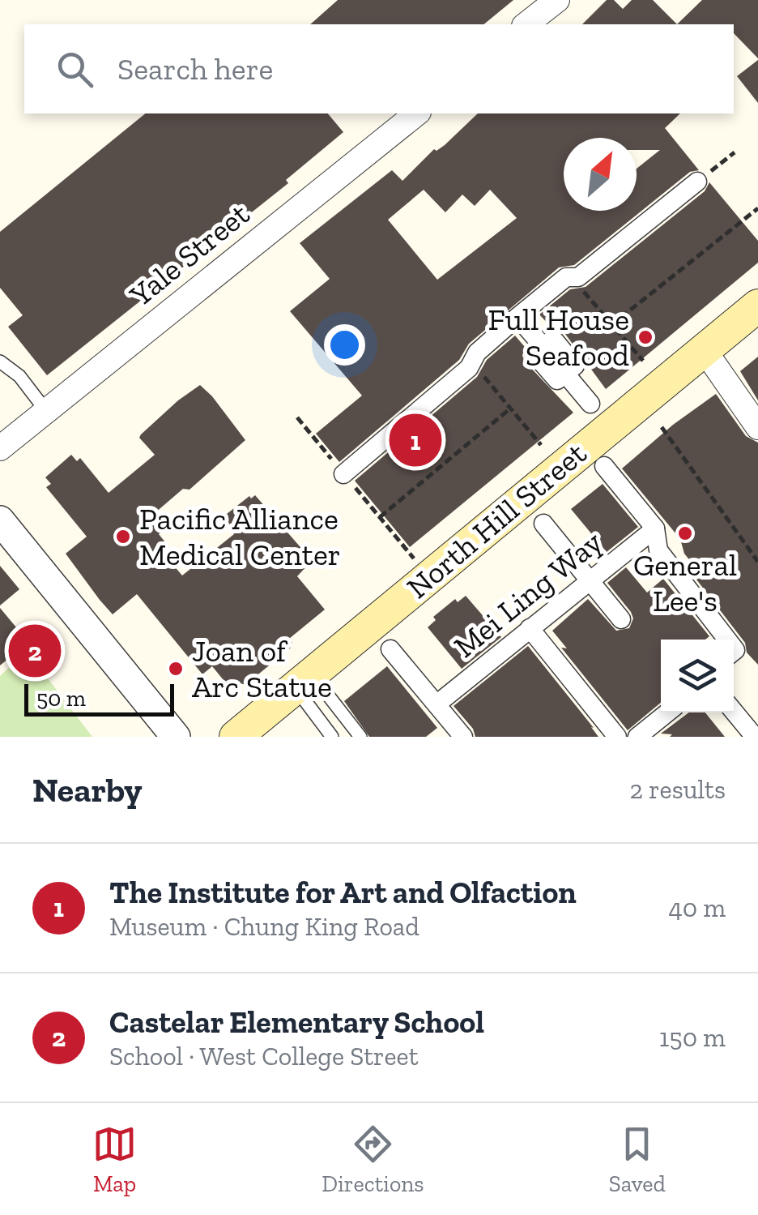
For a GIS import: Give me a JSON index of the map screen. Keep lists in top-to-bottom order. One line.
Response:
{"streets":{"main road":["North Hill Street"],"street":["Yale Street","Mei Ling Way"]},"places":["Full House Seafood","General Lee's","Pacific Alliance Medical Center","Joan of Arc Statue"],"scale_bar":"50 m","north":"top right","page":{"search":"Search here","pins":["1","2"],"scale":"50 m","heading":["Nearby","2 results"],"list":[{"mark":"1","name":"The Institute for Art and Olfaction","note":"Museum · Chung King Road","value":"40 m"},{"mark":"2","name":"Castelar Elementary School","note":"School · West College Street","value":"150 m"}],"nav":["Map","Directions","Saved"]}}
